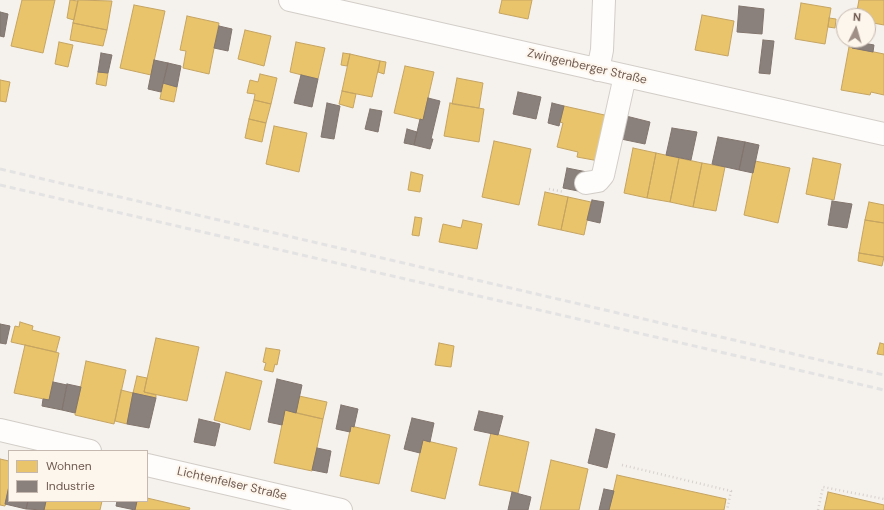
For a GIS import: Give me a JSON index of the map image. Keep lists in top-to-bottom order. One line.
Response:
{"streets":{"street":["Zwingenberger Straße","Lichtenfelser Straße"]},"legend":["Wohnen","Industrie"],"north":"top"}
